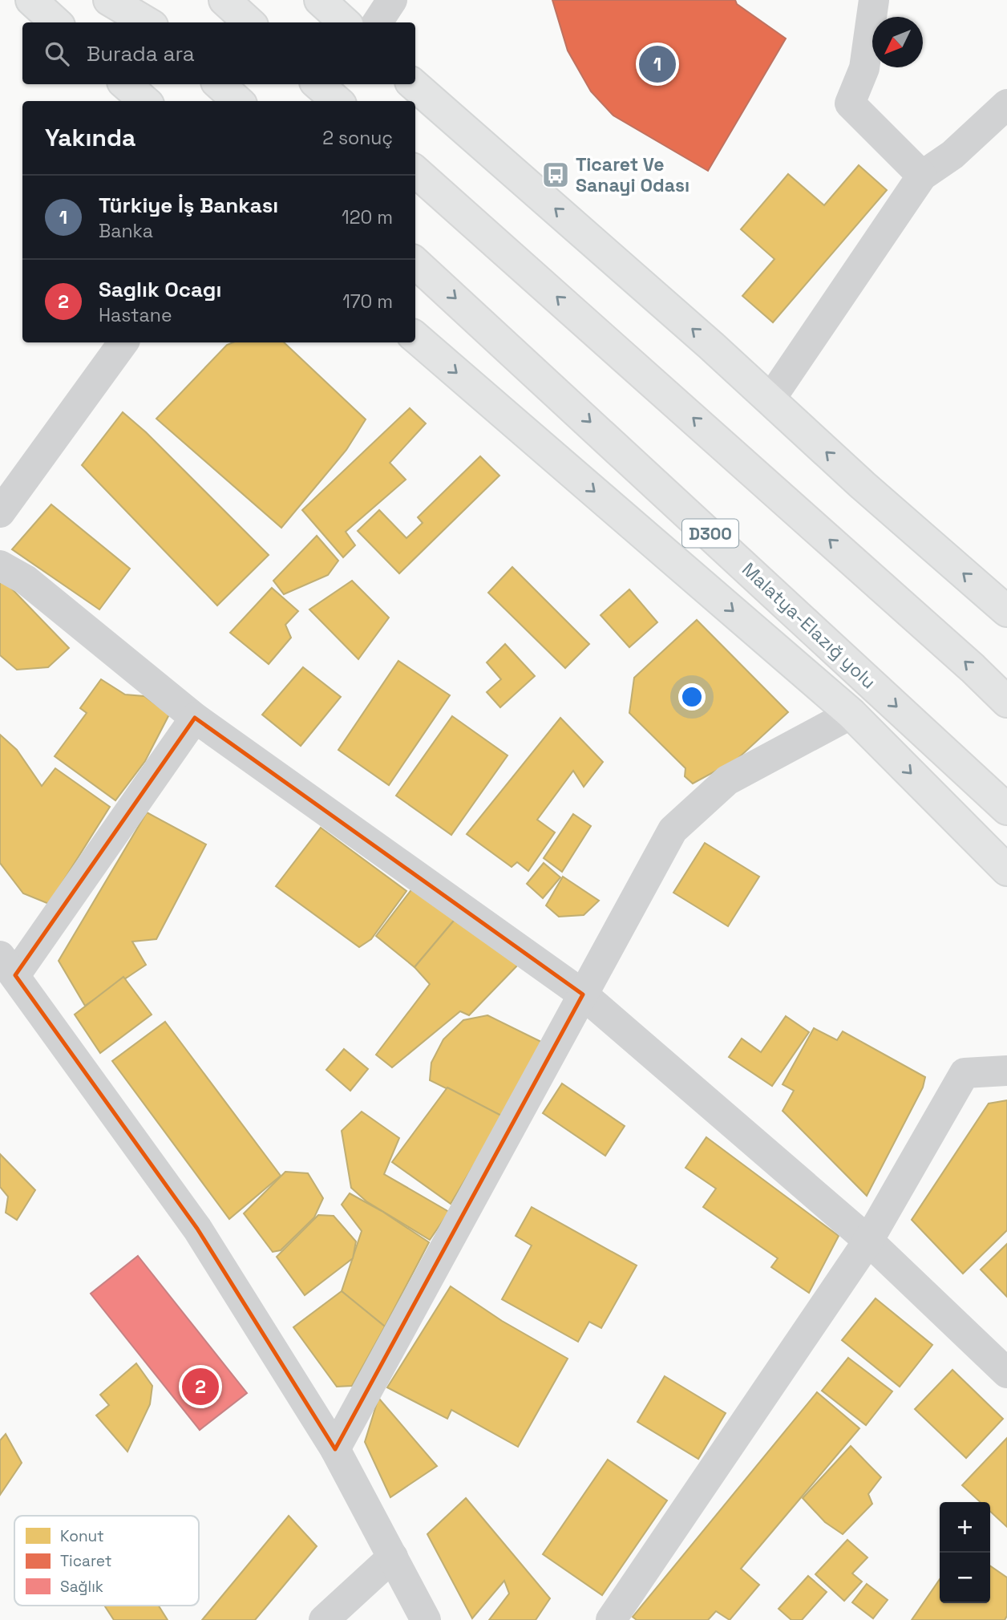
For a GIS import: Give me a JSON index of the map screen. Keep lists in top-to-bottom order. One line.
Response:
{"streets":{"main road":["D300","Malatya-Elazığ yolu"]},"places":{"bus stop":["Ticaret Ve Sanayi Odası"]},"legend":["Konut","Ticaret","Sağlık"],"north":"bottom left","page":{"search":"Burada ara","pins":["1","2"],"heading":["Yakında","2 sonuç"],"list":[{"mark":"1","name":"Türkiye İş Bankası","note":"Banka","value":"120 m"},{"mark":"2","name":"Saglık Ocagı","note":"Hastane","value":"170 m"}],"map_buttons":["+","−"]}}
